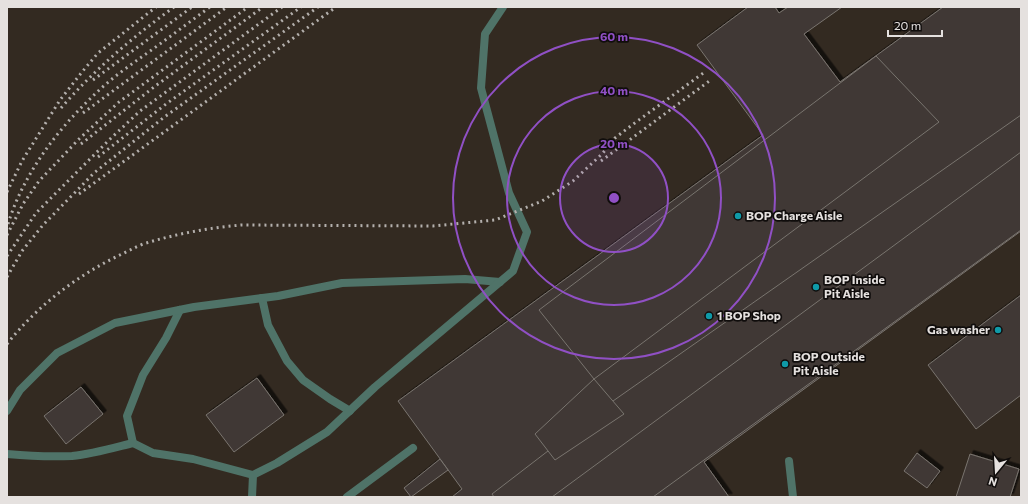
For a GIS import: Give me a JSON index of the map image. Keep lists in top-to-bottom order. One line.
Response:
{"places":["BOP Charge Aisle","BOP Inside Pit Aisle","1 BOP Shop","Gas washer","BOP Outside Pit Aisle"],"scale_bar":"20 m","north":"bottom","rings":["60 m","40 m","20 m"]}
